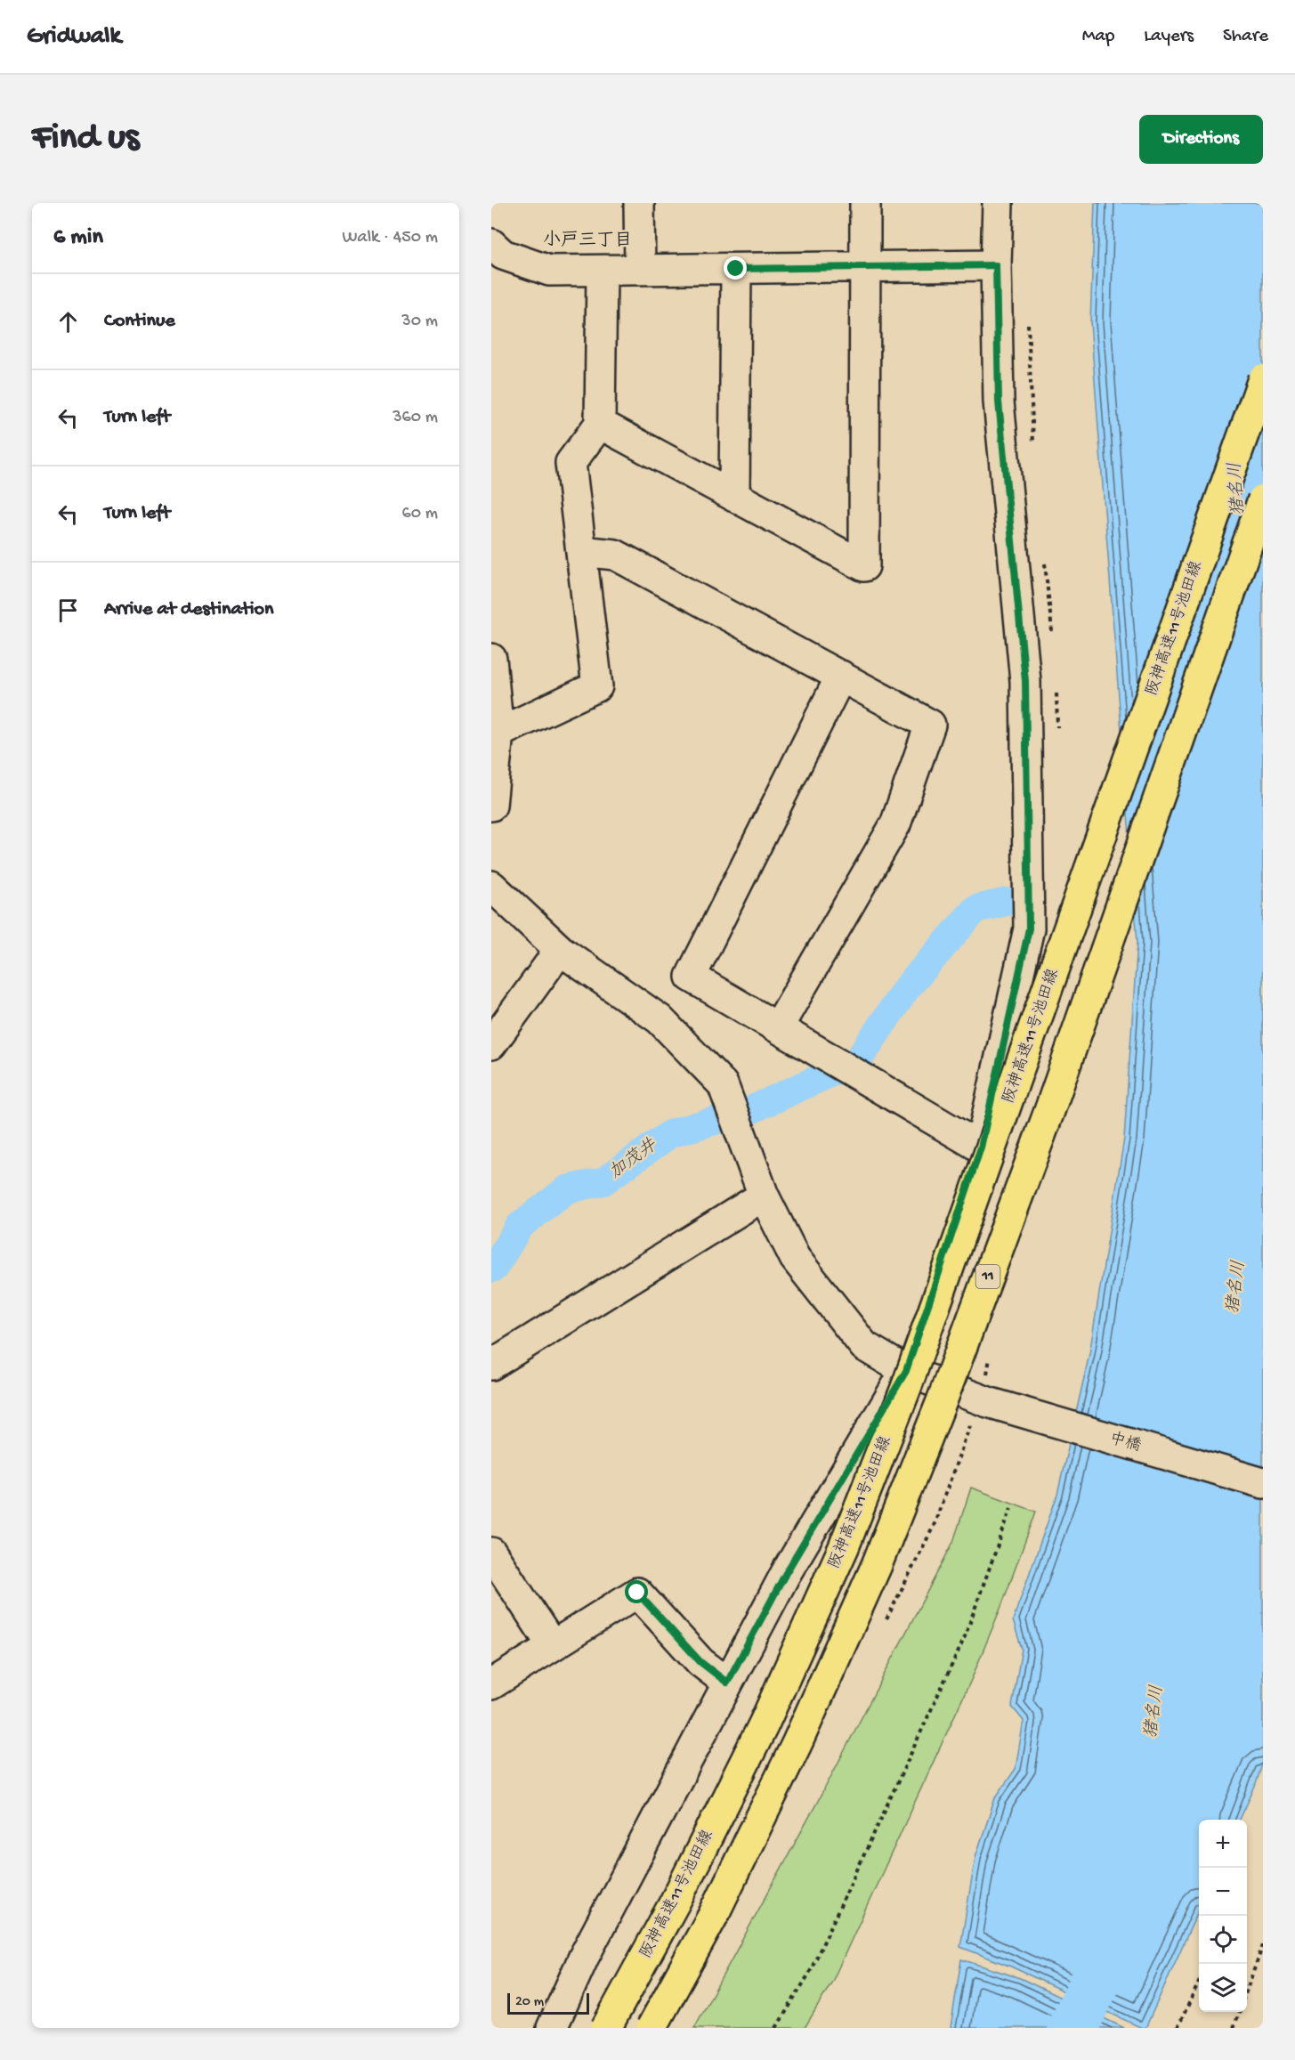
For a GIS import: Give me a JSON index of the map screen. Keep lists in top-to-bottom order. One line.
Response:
{"streets":{"highway":["阪神高速11号池田線","11"],"street":["中橋"]},"districts":["小戸三丁目"],"water":["猪名川","加茂井"],"scale_bar":"20 m","page":{"header":"Gridwalk","nav":["Map","Layers","Share"],"buttons":"Directions","title":"Find us","heading":["6 min","Walk · 450 m"],"list":[["Continue","30 m"],["Turn left","360 m"],["Turn left","60 m"],"Arrive at destination"],"map_buttons":["+","−"],"scale":"20 m"}}
